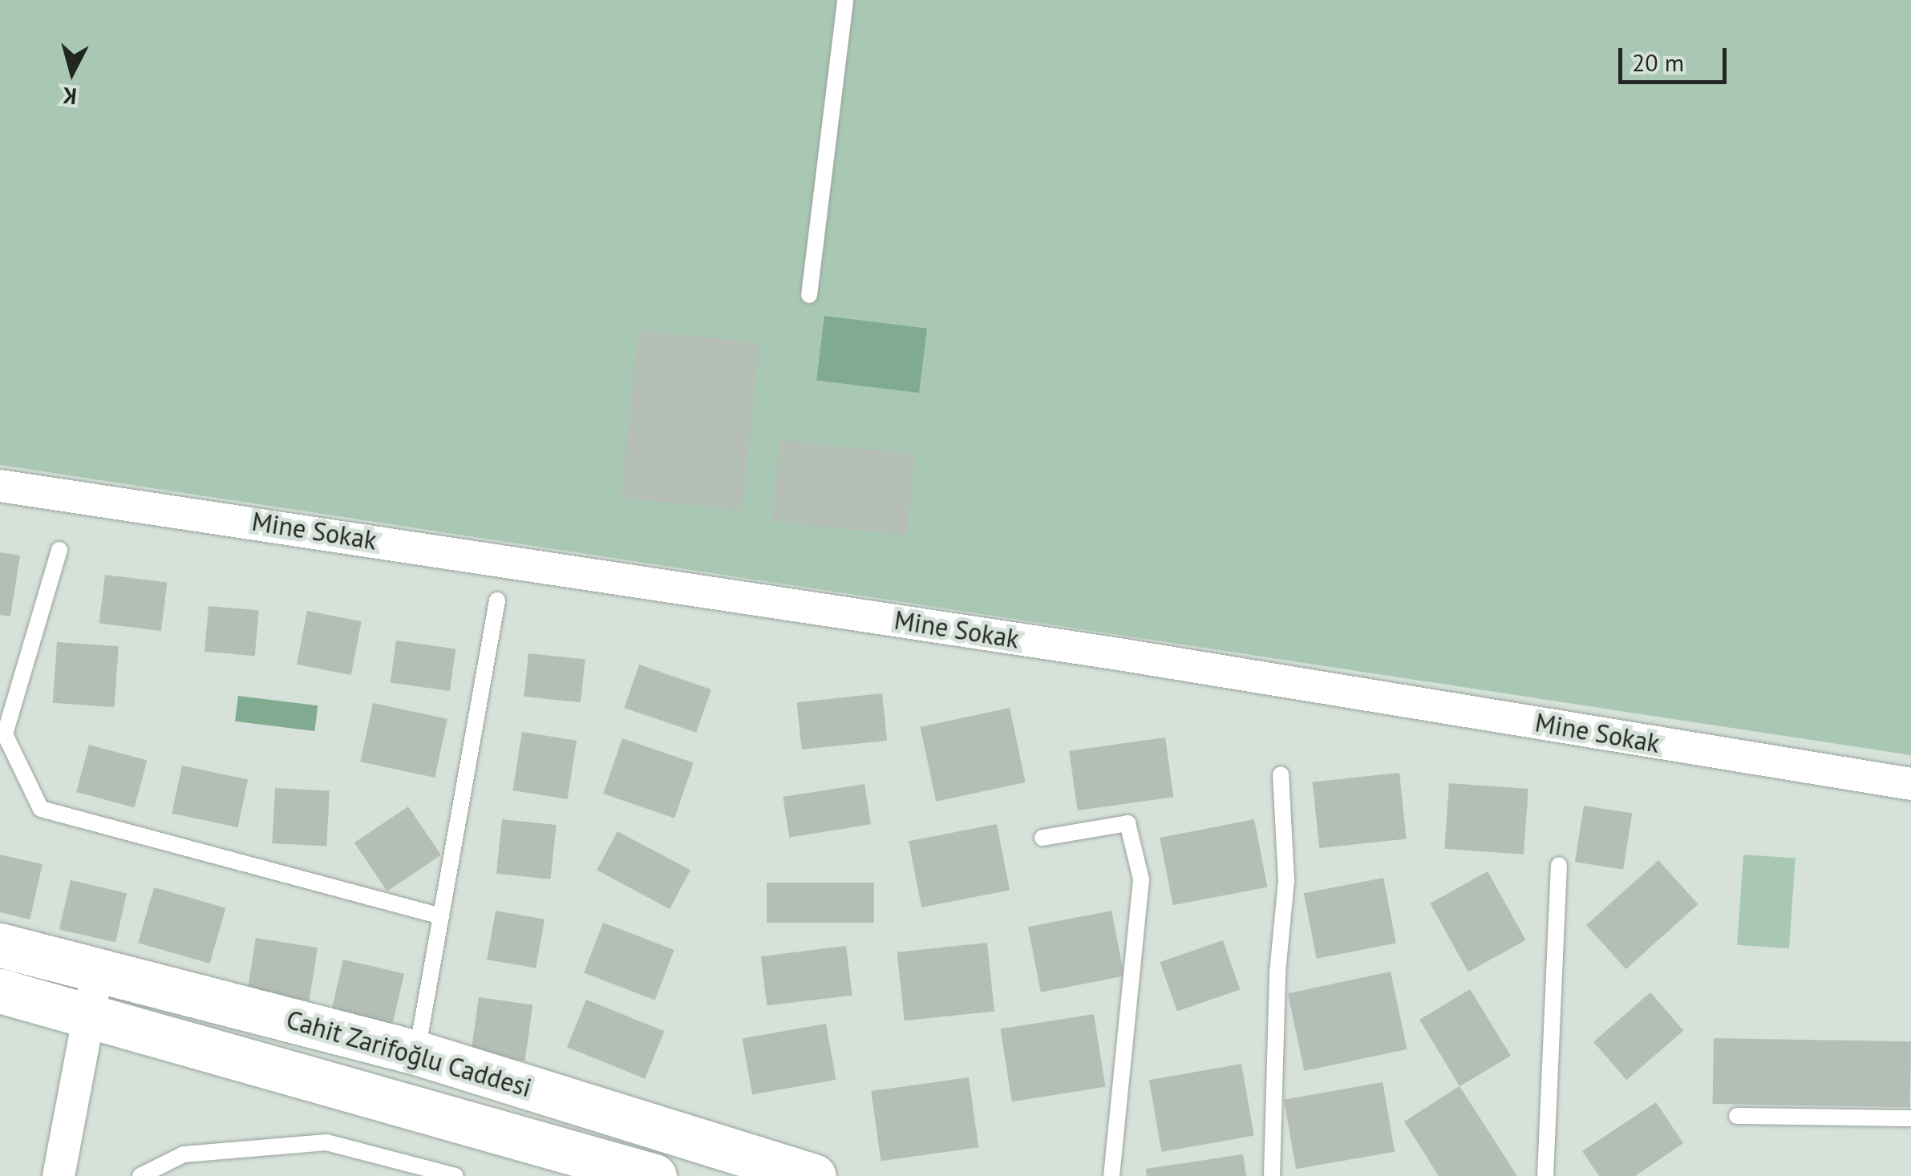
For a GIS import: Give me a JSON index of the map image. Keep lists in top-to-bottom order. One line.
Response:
{"streets":{"main road":["Cahit Zarifoğlu Caddesi"],"street":["Mine Sokak"]},"scale_bar":"20 m","north":"bottom"}
